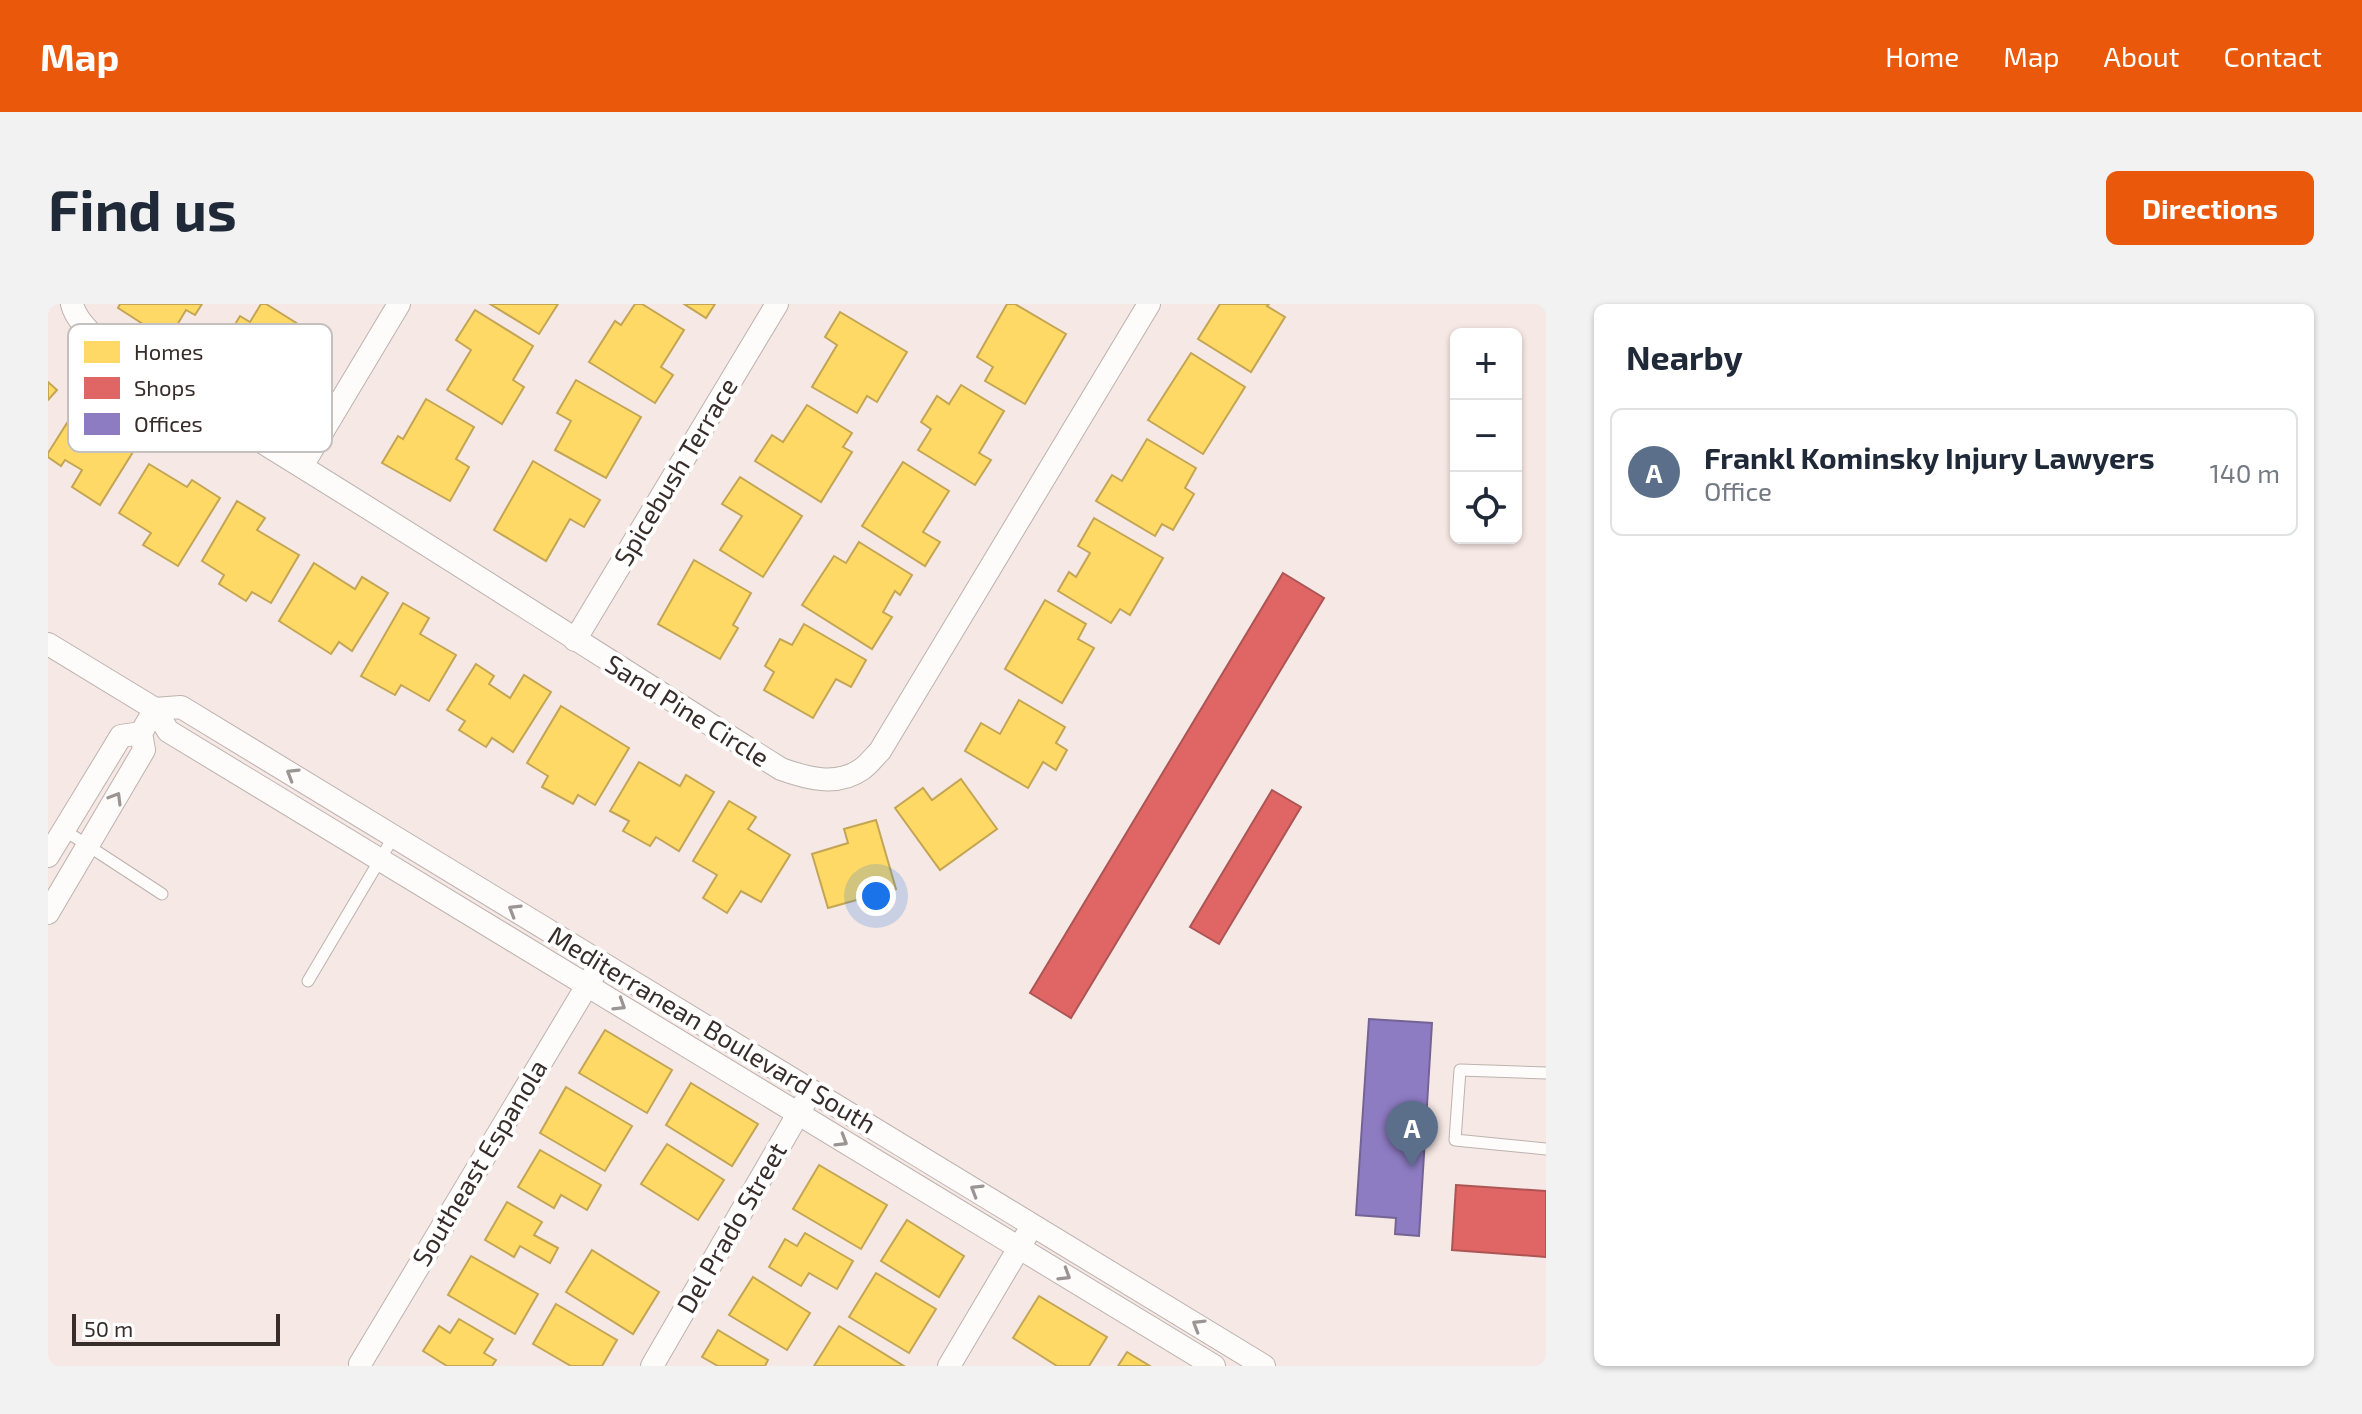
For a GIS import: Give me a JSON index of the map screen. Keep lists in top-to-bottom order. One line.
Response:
{"streets":{"street":["Spicebush Terrace","Sand Pine Circle","Mediterranean Boulevard South","Southeast Espanola","Del Prado Street"]},"crossings":[["Spicebush Terrace","Sand Pine Circle"],["Mediterranean Boulevard South","Southeast Espanola"],["Mediterranean Boulevard South","Del Prado Street"]],"legend":["Homes","Shops","Offices"],"scale_bar":"50 m","page":{"header":"Map","nav":["Home","Map","About","Contact"],"buttons":"Directions","title":"Find us","heading":"Nearby","map_buttons":["+","−"],"list":[{"mark":"A","name":"Frankl Kominsky Injury Lawyers","note":"Office","value":"140 m"}],"pins":"A","scale":"50 m"}}
